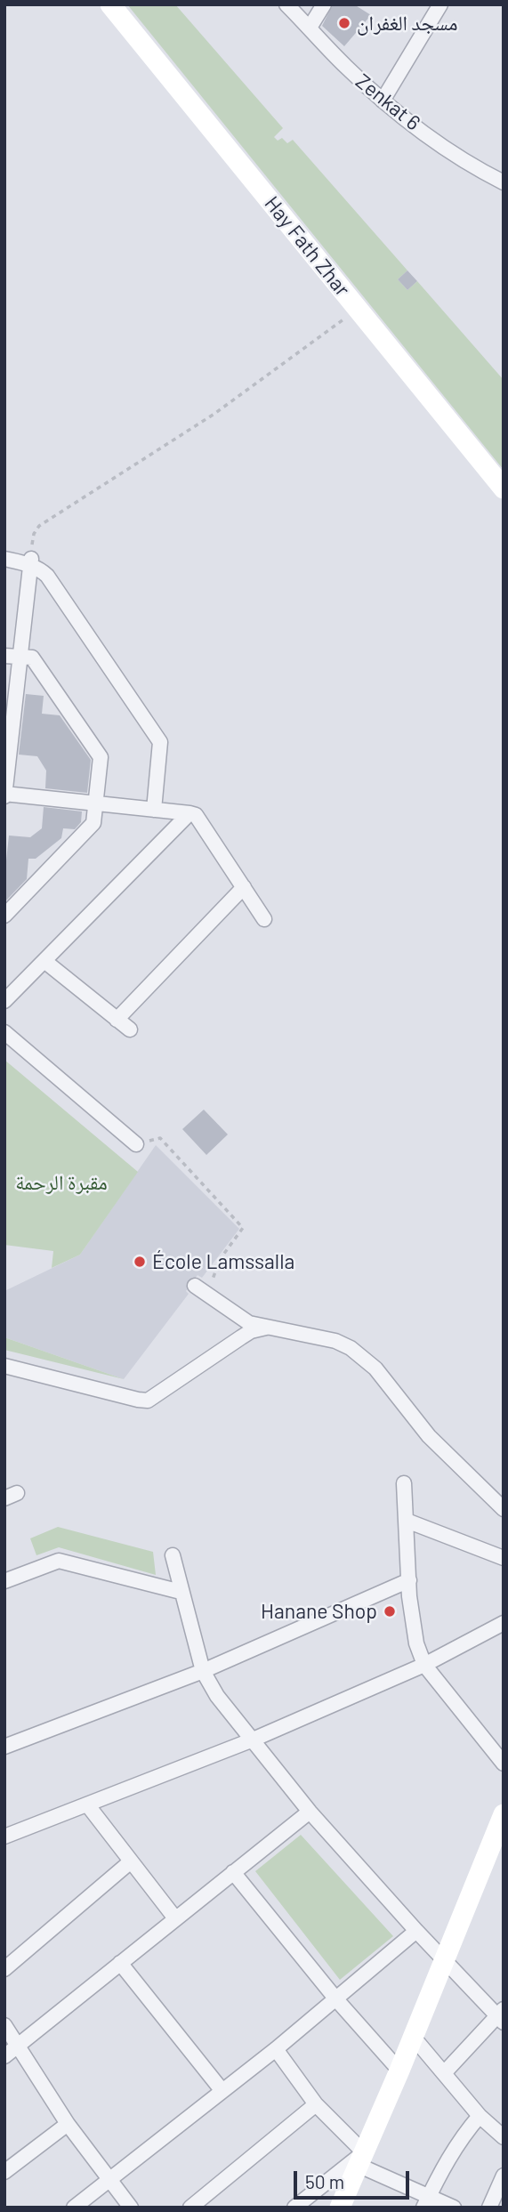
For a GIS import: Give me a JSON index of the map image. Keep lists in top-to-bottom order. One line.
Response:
{"streets":{"street":["Zenkat 6","Hay Fath Zhar"]},"parks":["مقبرة الرحمة"],"places":["مسجد الغفران","École Lamssalla","Hanane Shop"],"scale_bar":"50 m"}
